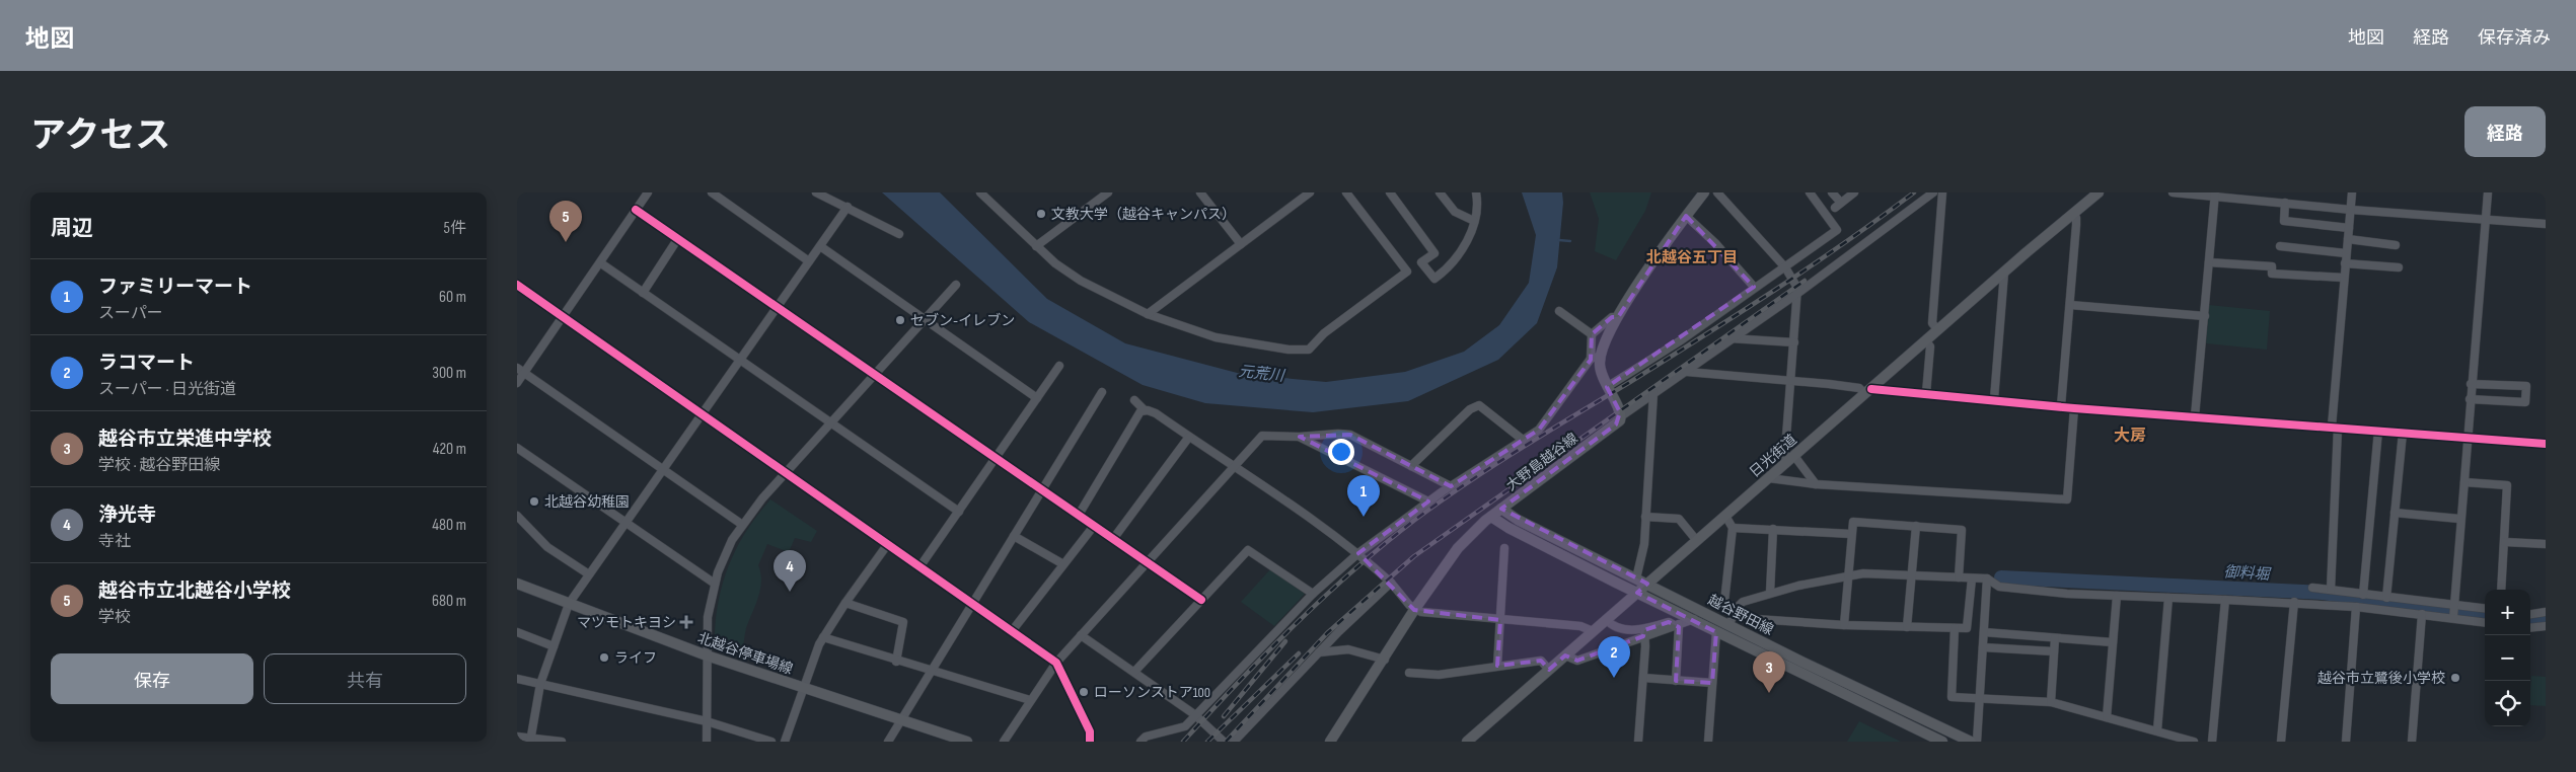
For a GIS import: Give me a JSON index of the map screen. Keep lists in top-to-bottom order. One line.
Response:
{"streets":{"main road":["日光街道","大野島越谷線","越谷野田線","北越谷停車場線"]},"crossings":[["日光街道","越谷野田線"],["大野島越谷線","越谷野田線"]],"districts":["北越谷五丁目","大房"],"water":["元荒川","御料堀"],"places":{"other":["文教大学（越谷キャンパス）","セブン-イレブン","北越谷幼稚園","ライフ","越谷市立鷺後小学校","ローソンストア100"],"health":["マツモトキヨシ"]},"page":{"header":"地図","nav":["地図","経路","保存済み"],"title":"アクセス","buttons":["経路",["保存","共有"]],"heading":["周辺","5件"],"pins":["5","1","4","2","3"],"list":[{"mark":"1","name":"ファミリーマート","note":"スーパー","value":"60 m"},{"mark":"2","name":"ラコマート","note":"スーパー · 日光街道","value":"300 m"},{"mark":"3","name":"越谷市立栄進中学校","note":"学校 · 越谷野田線","value":"420 m"},{"mark":"4","name":"浄光寺","note":"寺社","value":"480 m"},{"mark":"5","name":"越谷市立北越谷小学校","note":"学校","value":"680 m"}],"map_buttons":["+","−"]}}
